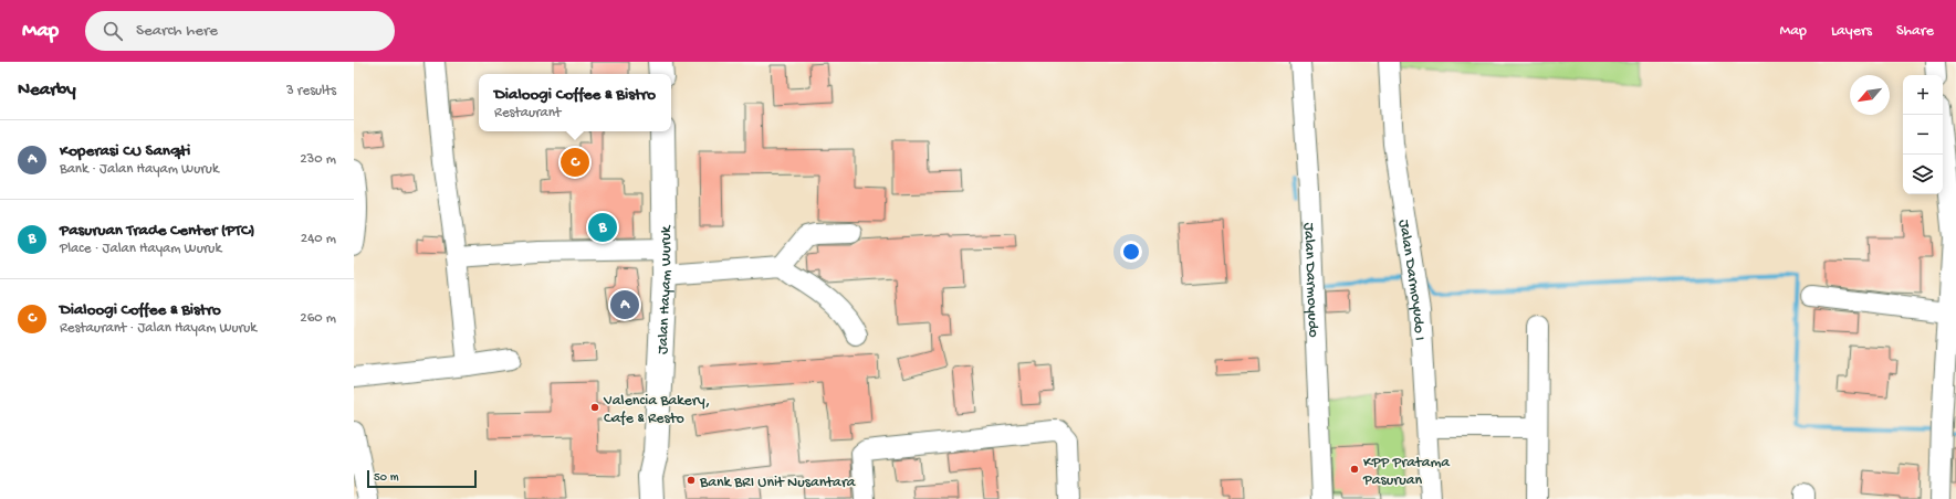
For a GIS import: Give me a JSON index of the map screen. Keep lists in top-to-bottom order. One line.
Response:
{"streets":{"main road":["Jalan Hayam Wuruk"],"street":["Jalan Darmoyudo","Jalan Darmoyudo I"]},"places":["Valencia Bakery, Cafe & Resto","KPP Pratama Pasuruan","Bank BRI Unit Nusantara"],"scale_bar":"50 m","north":"bottom left","page":{"header":"Map","search":"Search here","nav":["Map","Layers","Share"],"heading":["Nearby","3 results"],"popup":["Dialoogi Coffee & Bistro","Restaurant"],"map_buttons":["+","−"],"list":[{"mark":"A","name":"Koperasi CU Sanqti","note":"Bank · Jalan Hayam Wuruk","value":"230 m"},{"mark":"B","name":"Pasuruan Trade Center (PTC)","note":"Place · Jalan Hayam Wuruk","value":"240 m"},{"mark":"C","name":"Dialoogi Coffee & Bistro","note":"Restaurant · Jalan Hayam Wuruk","value":"260 m"}],"pins":["C","B","A"],"scale":"50 m"}}
